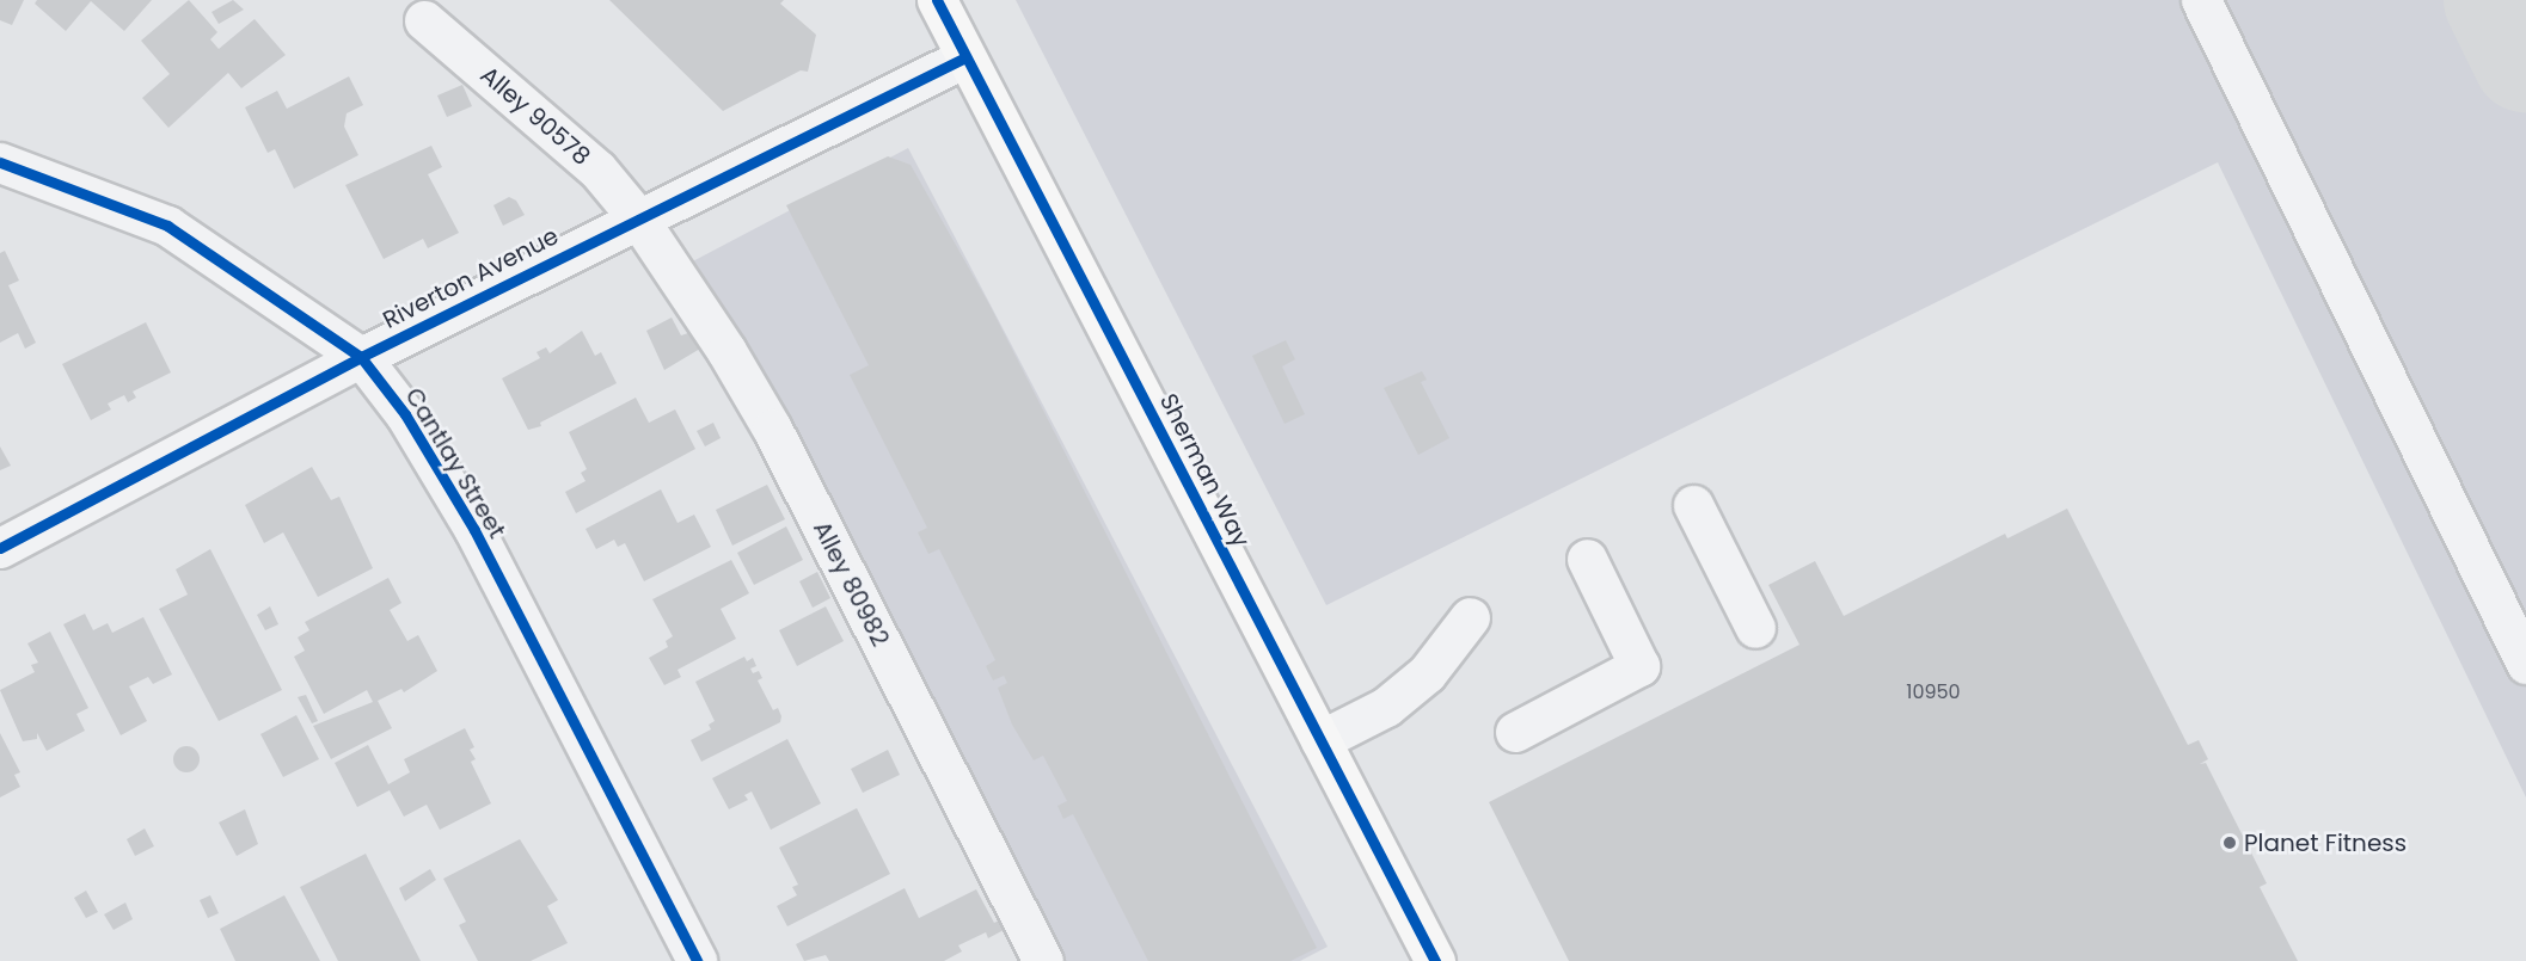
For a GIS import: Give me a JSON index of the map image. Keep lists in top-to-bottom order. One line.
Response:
{"streets":{"main road":["Sherman Way"],"street":["Alley 90578","Riverton Avenue","Cantlay Street","Alley 80982"]},"crossings":[["Alley 90578","Riverton Avenue"],["Alley 90578","Alley 80982"],["Riverton Avenue","Cantlay Street"],["Riverton Avenue","Sherman Way"],["Riverton Avenue","Alley 80982"]],"places":["Planet Fitness"],"house_numbers":["10950"]}
